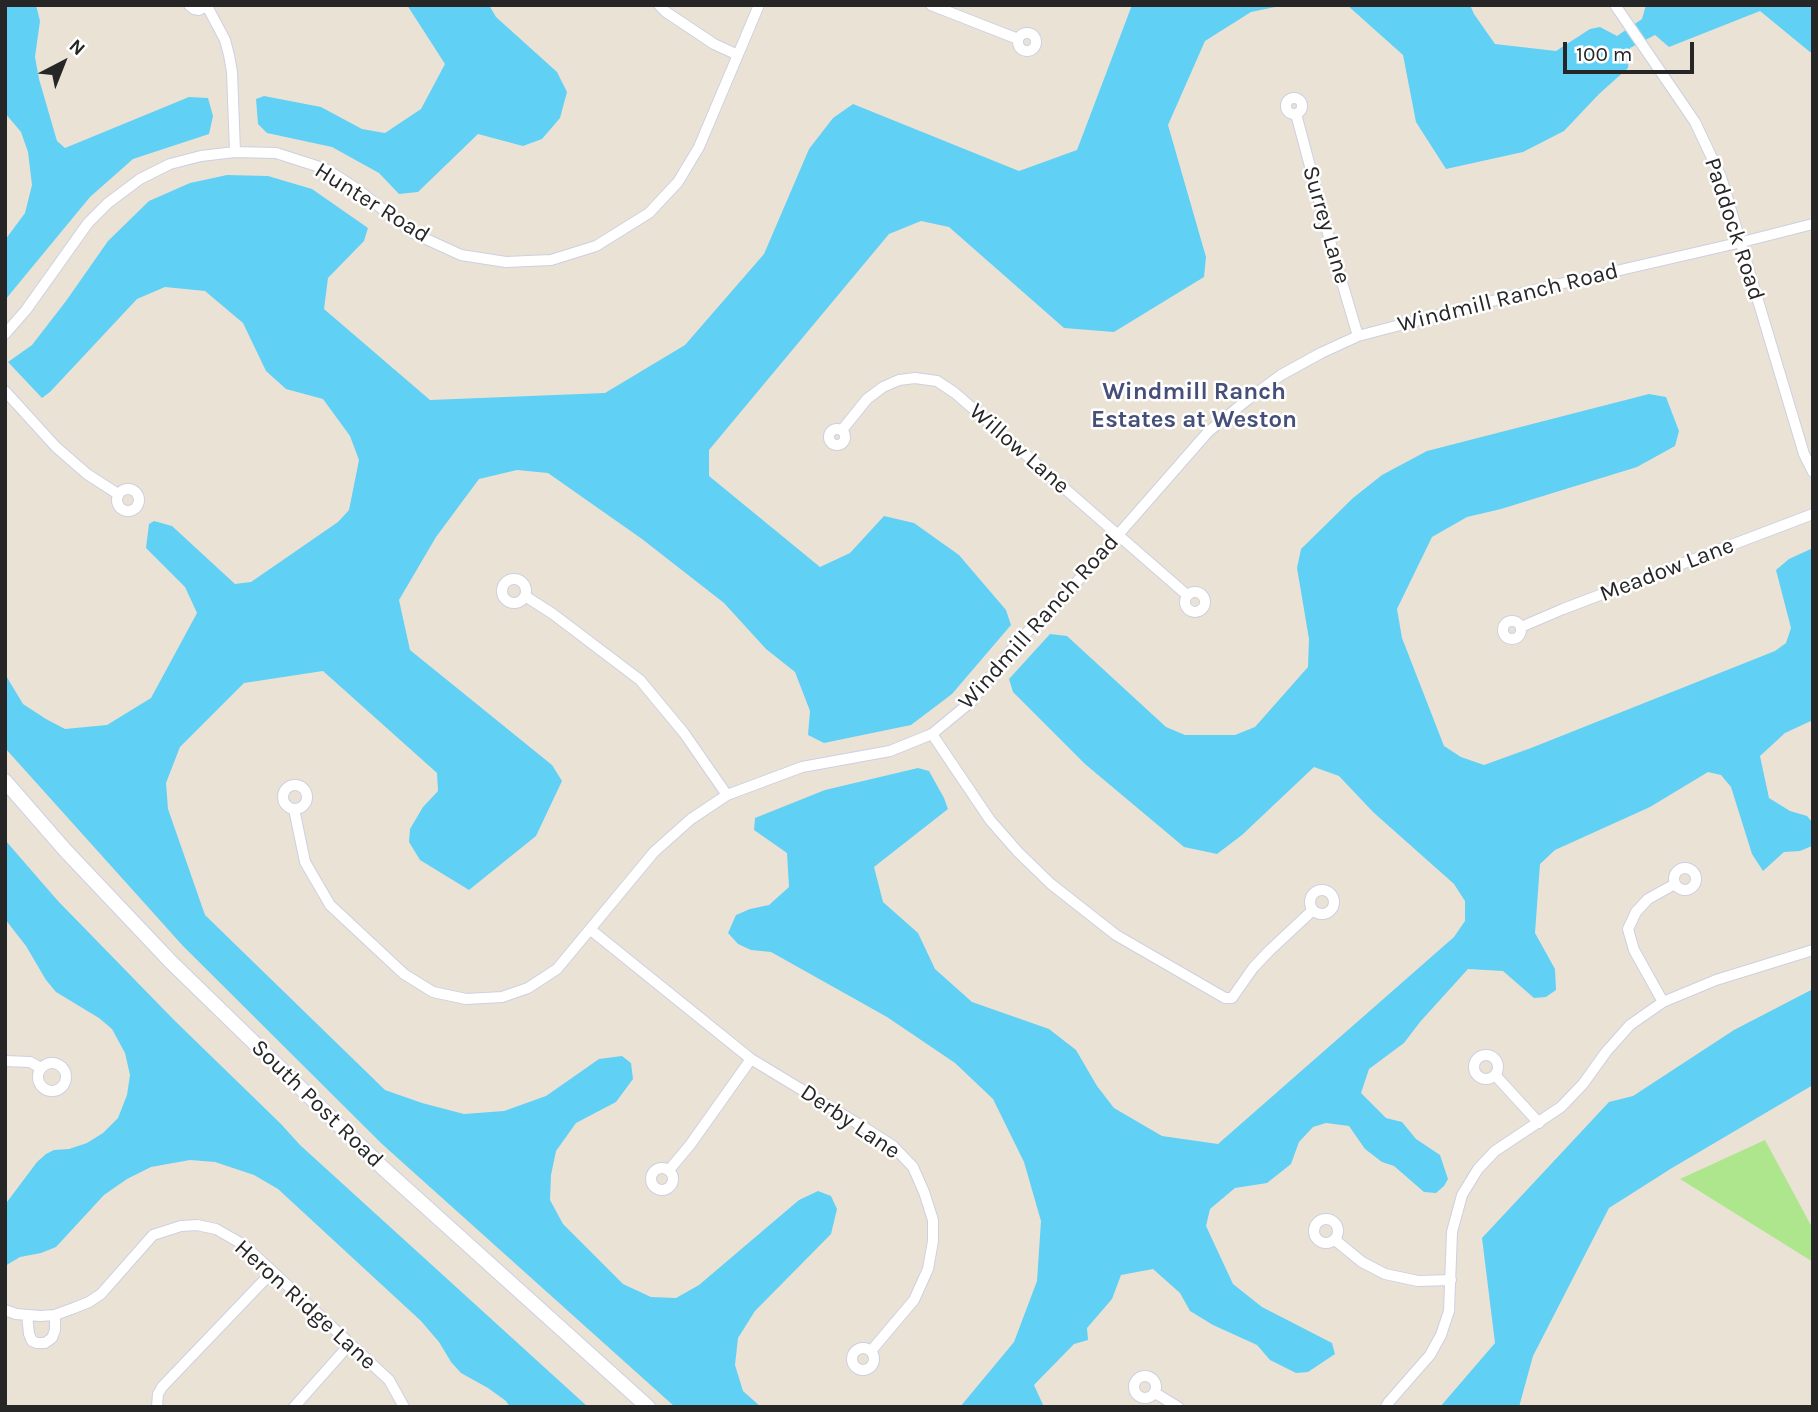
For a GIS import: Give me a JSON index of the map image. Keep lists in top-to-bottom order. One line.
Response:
{"streets":{"street":["Hunter Road","Surrey Lane","Paddock Road","Windmill Ranch Road","Willow Lane","Meadow Lane","South Post Road","Derby Lane","Heron Ridge Lane"]},"crossings":[["Surrey Lane","Windmill Ranch Road"],["Paddock Road","Windmill Ranch Road"],["Windmill Ranch Road","Willow Lane"],["Windmill Ranch Road","Derby Lane"]],"districts":["Windmill Ranch Estates at Weston"],"scale_bar":"100 m","north":"top right"}
